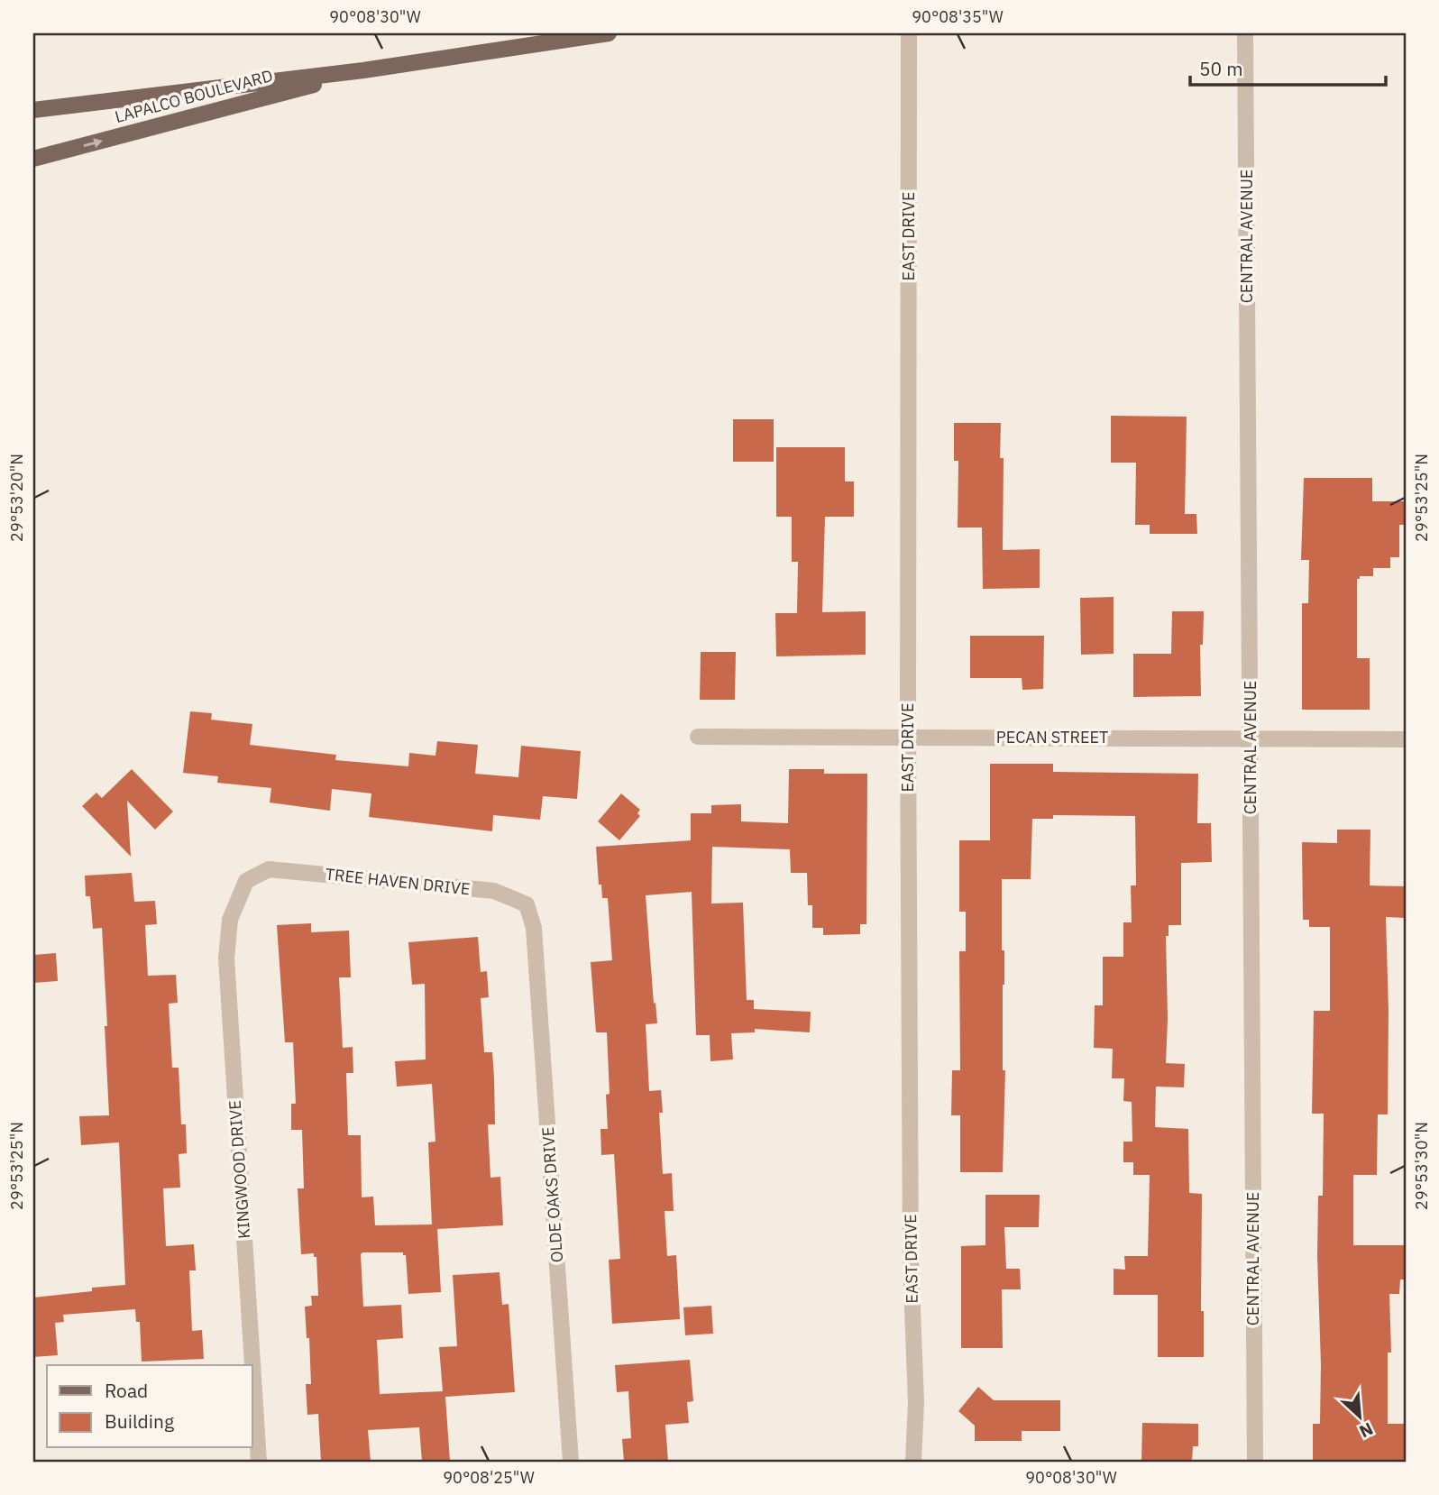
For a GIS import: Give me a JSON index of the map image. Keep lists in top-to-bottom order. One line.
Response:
{"streets":{"main road":["LAPALCO BOULEVARD"],"street":["EAST DRIVE","CENTRAL AVENUE","PECAN STREET","TREE HAVEN DRIVE","KINGWOOD DRIVE","OLDE OAKS DRIVE"]},"crossings":[["EAST DRIVE","PECAN STREET"],["CENTRAL AVENUE","PECAN STREET"],["TREE HAVEN DRIVE","KINGWOOD DRIVE"],["TREE HAVEN DRIVE","OLDE OAKS DRIVE"]],"legend":["Road","Building"],"scale_bar":"50 m","north":"bottom right","coordinates":["90°08'30\"W","90°08'35\"W","29°53'20\"N","29°53'25\"N","29°53'30\"N","90°08'25\"W"]}
